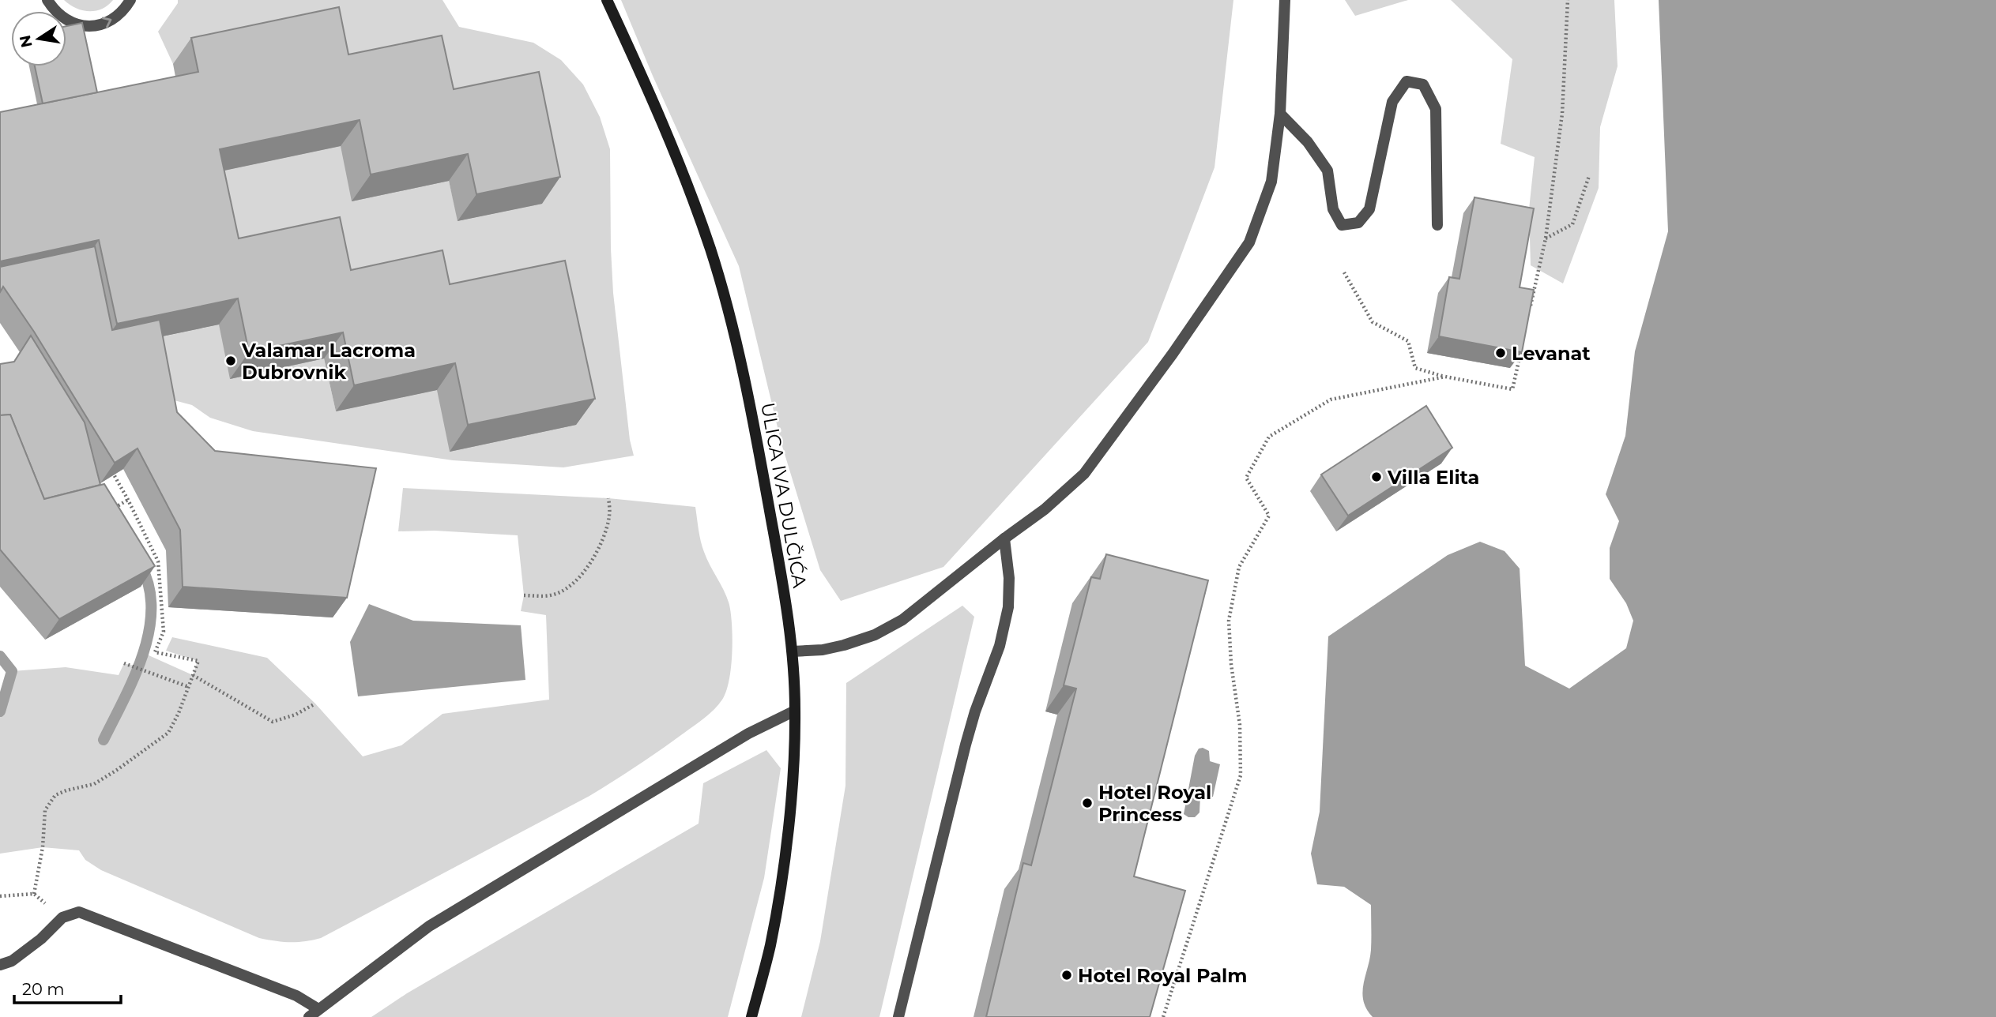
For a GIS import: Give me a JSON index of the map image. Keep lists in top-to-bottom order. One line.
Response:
{"streets":{"main road":["ULICA IVA DULČIĆA"]},"places":["Levanat","Valamar Lacroma Dubrovnik","Villa Elita","Hotel Royal Princess","Hotel Royal Palm"],"scale_bar":"20 m","north":"left"}
